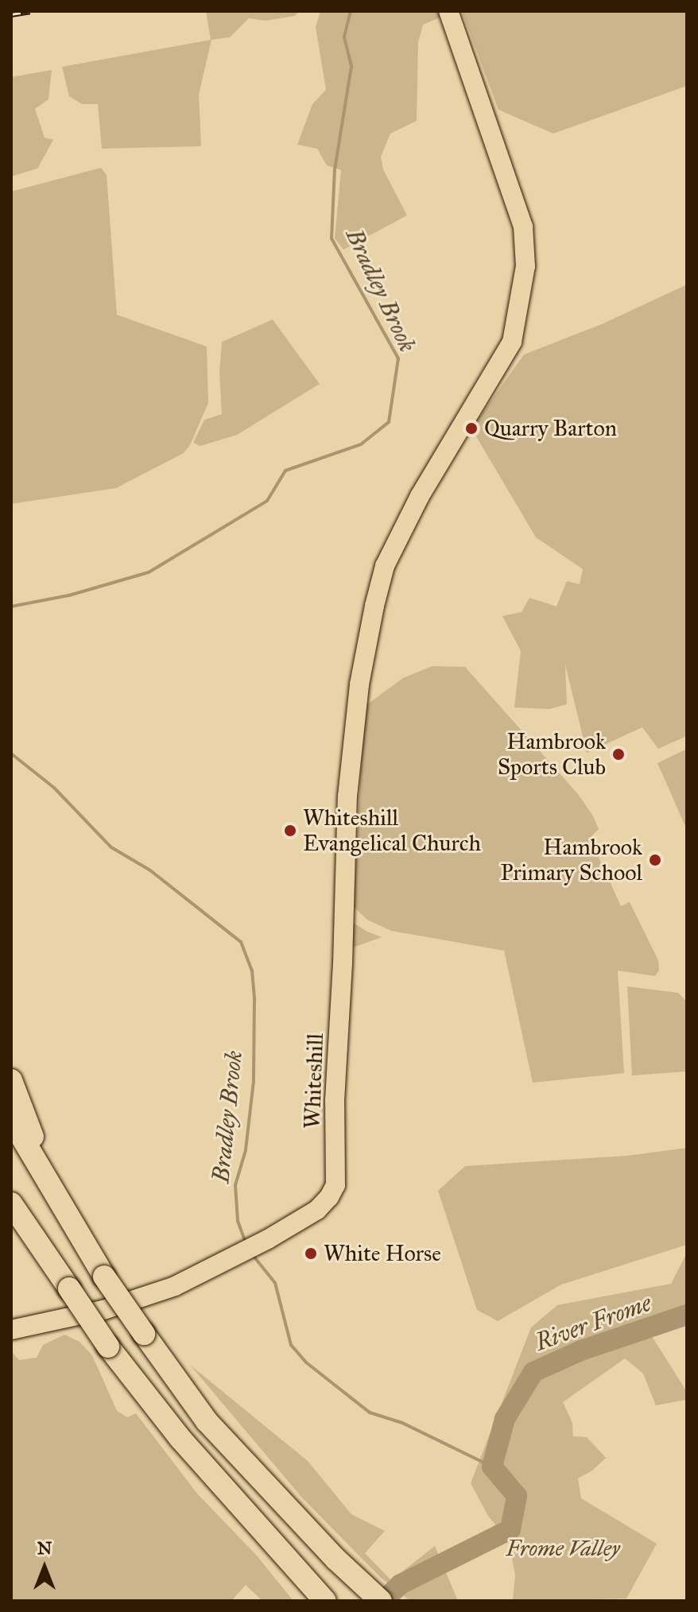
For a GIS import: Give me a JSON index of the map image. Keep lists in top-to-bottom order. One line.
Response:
{"streets":{"main road":["Whiteshill"]},"water":["Bradley Brook","River Frome"],"parks":["Frome Valley"],"places":["Quarry Barton","Hambrook Sports Club","Whiteshill Evangelical Church","Hambrook Primary School","White Horse"],"north":"top"}
